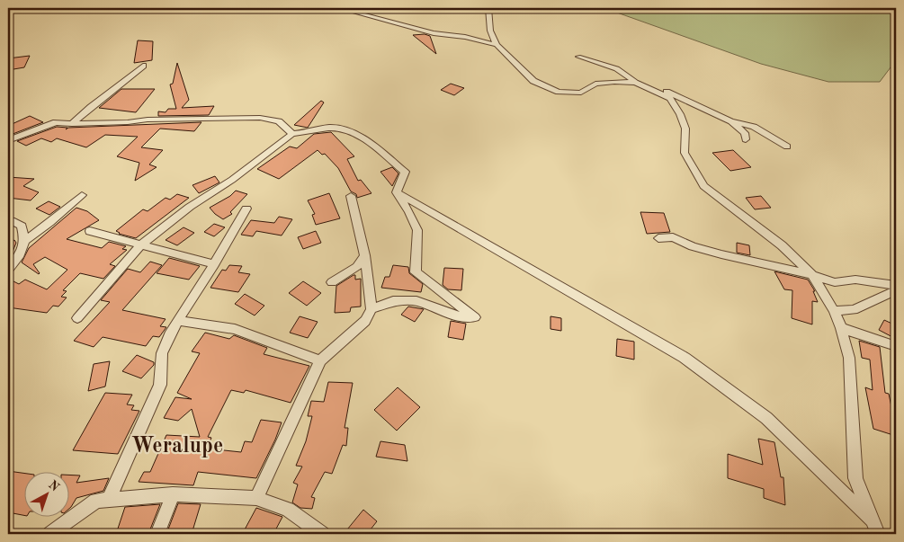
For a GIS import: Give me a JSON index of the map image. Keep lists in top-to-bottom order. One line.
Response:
{"districts":["Weralupe"],"north":"top right"}
